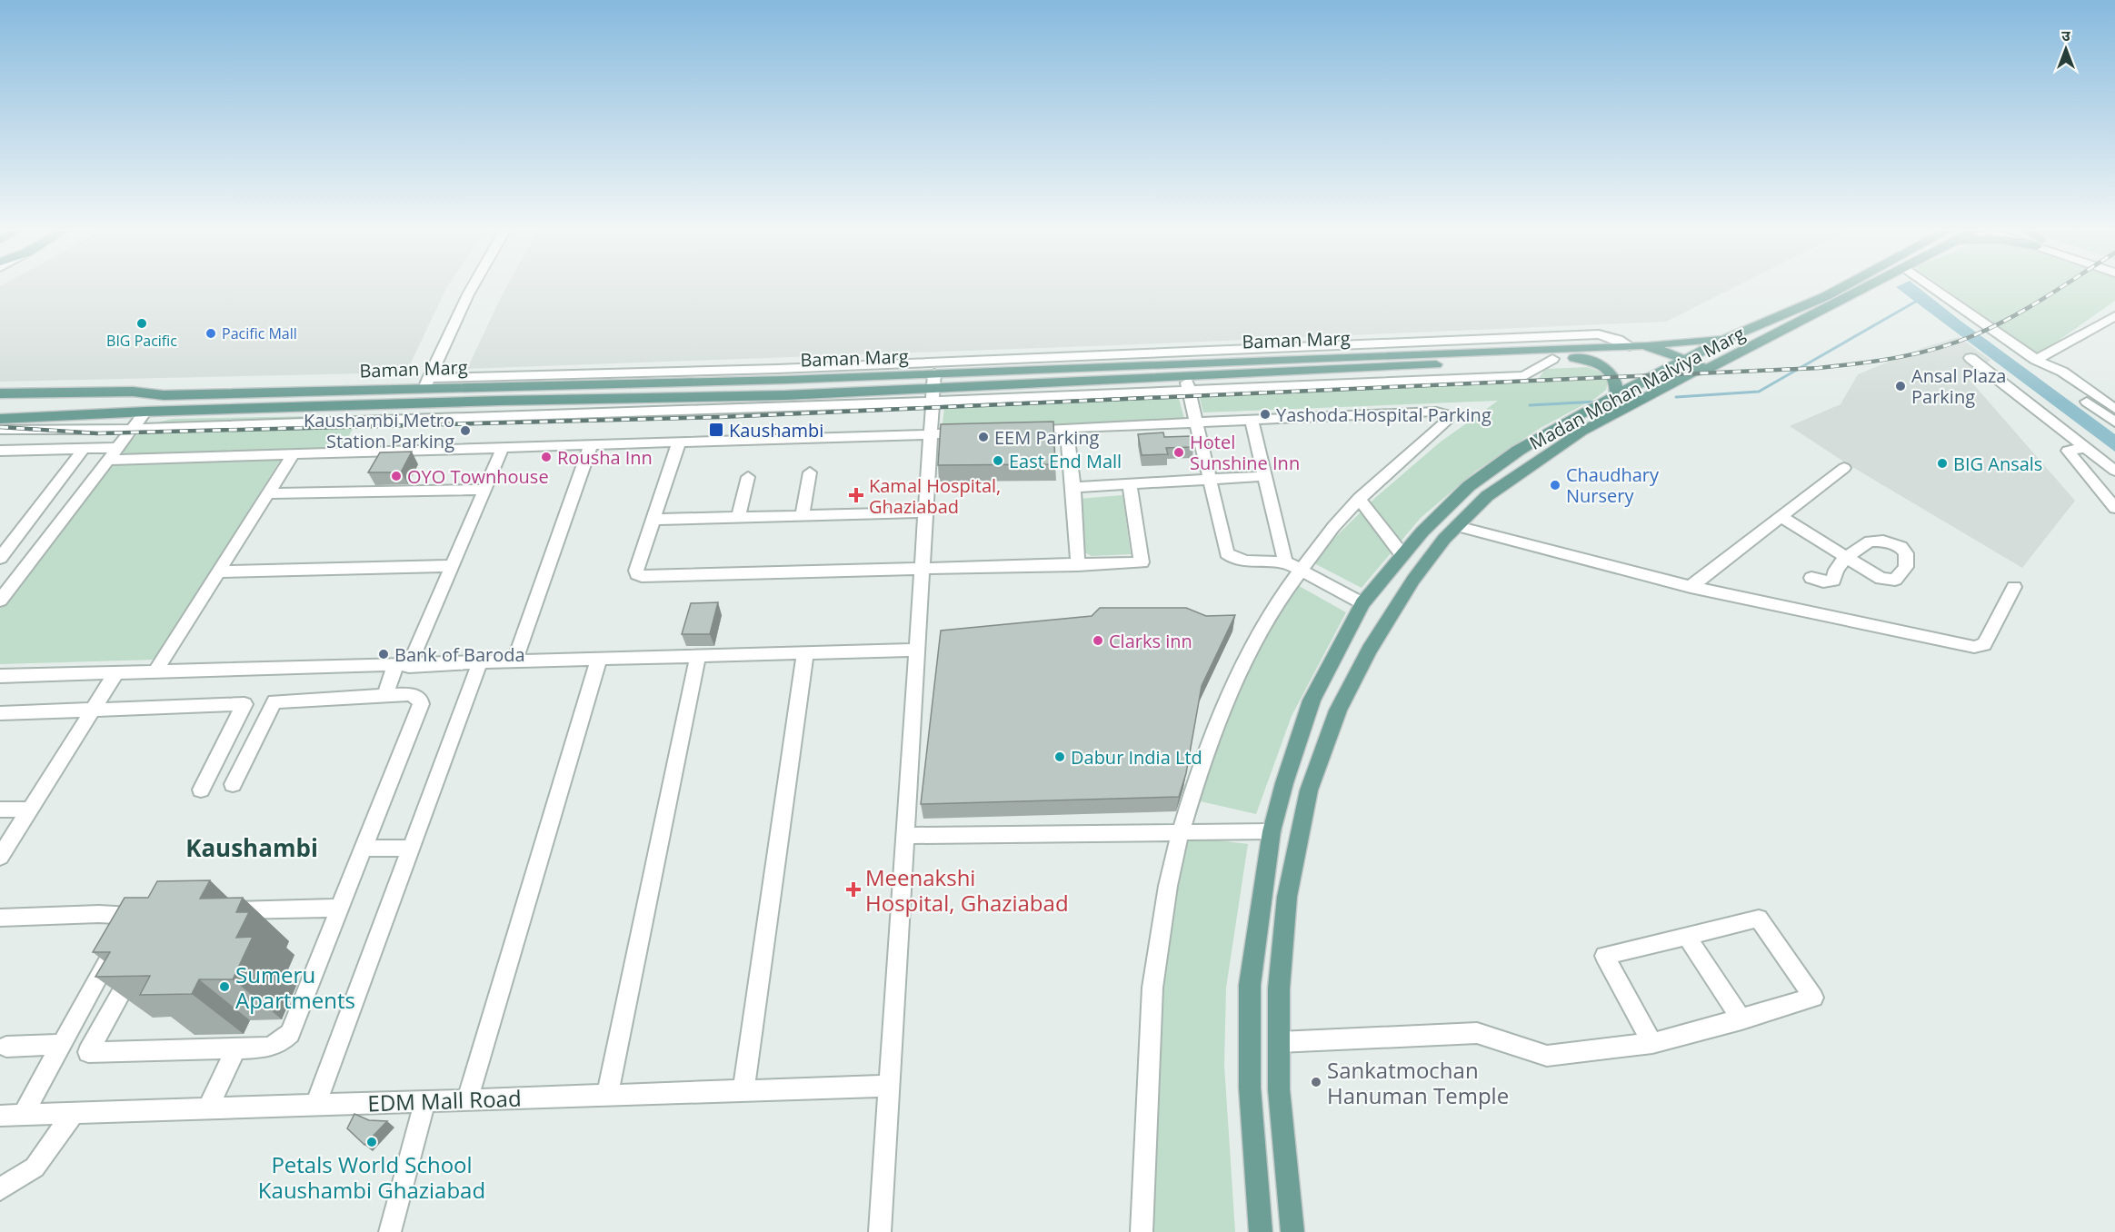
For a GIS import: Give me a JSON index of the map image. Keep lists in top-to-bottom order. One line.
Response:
{"streets":{"main road":["Baman Marg","Madan Mohan Malviya Marg"],"street":["EDM Mall Road"]},"crossings":[["Baman Marg","Madan Mohan Malviya Marg"]],"districts":["Kaushambi"],"places":{"other":["BIG Pacific","Pacific Mall","Ansal Plaza Parking","Yashoda Hospital Parking","Kaushambi Metro Station Parking","EEM Parking","Hotel Sunshine Inn","Rousha Inn","East End Mall","BIG Ansals","OYO Townhouse","Chaudhary Nursery","Clarks inn","Bank of Baroda","Dabur India Ltd","Sumeru Apartments","Sankatmochan Hanuman Temple","Petals World School Kaushambi Ghaziabad"],"transit":["Kaushambi"],"health":["Kamal Hospital, Ghaziabad","Meenakshi Hospital, Ghaziabad"]},"north":"top"}
